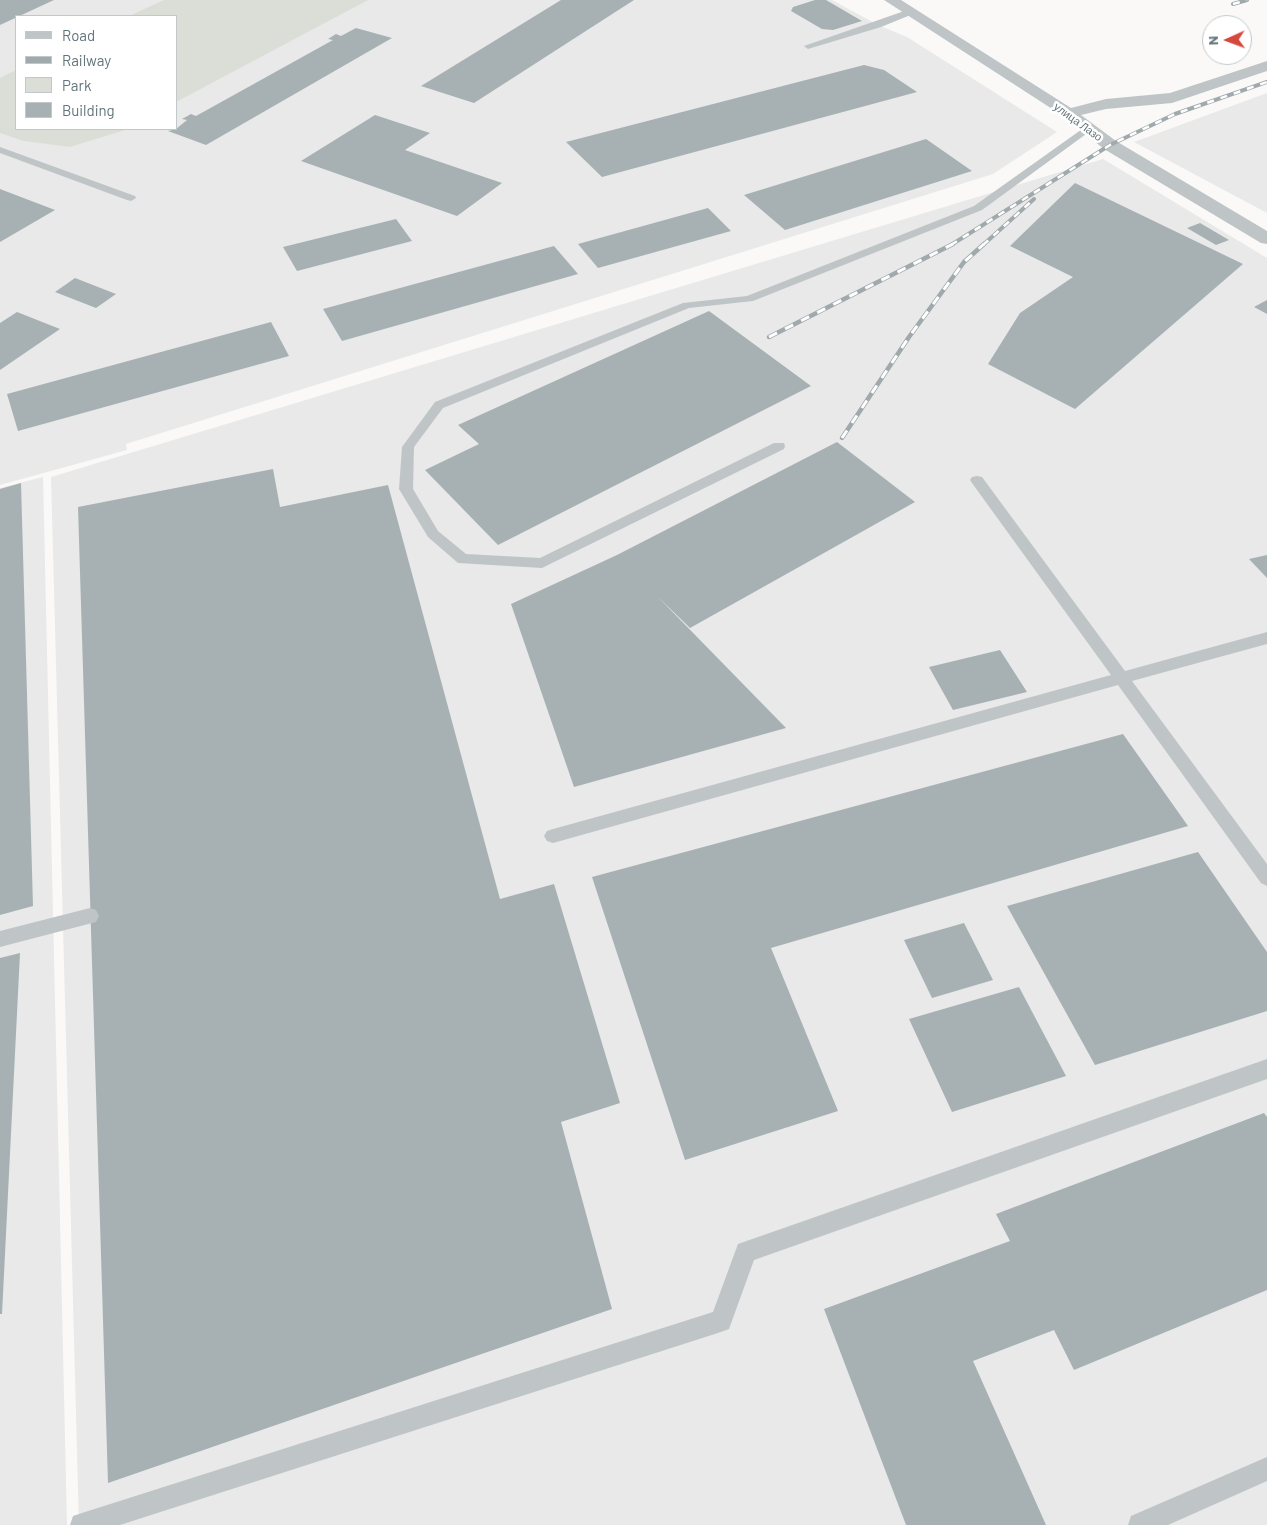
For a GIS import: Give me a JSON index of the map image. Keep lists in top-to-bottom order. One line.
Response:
{"streets":{"street":["улица Лазо"]},"legend":["Road","Railway","Park","Building"],"north":"left"}
